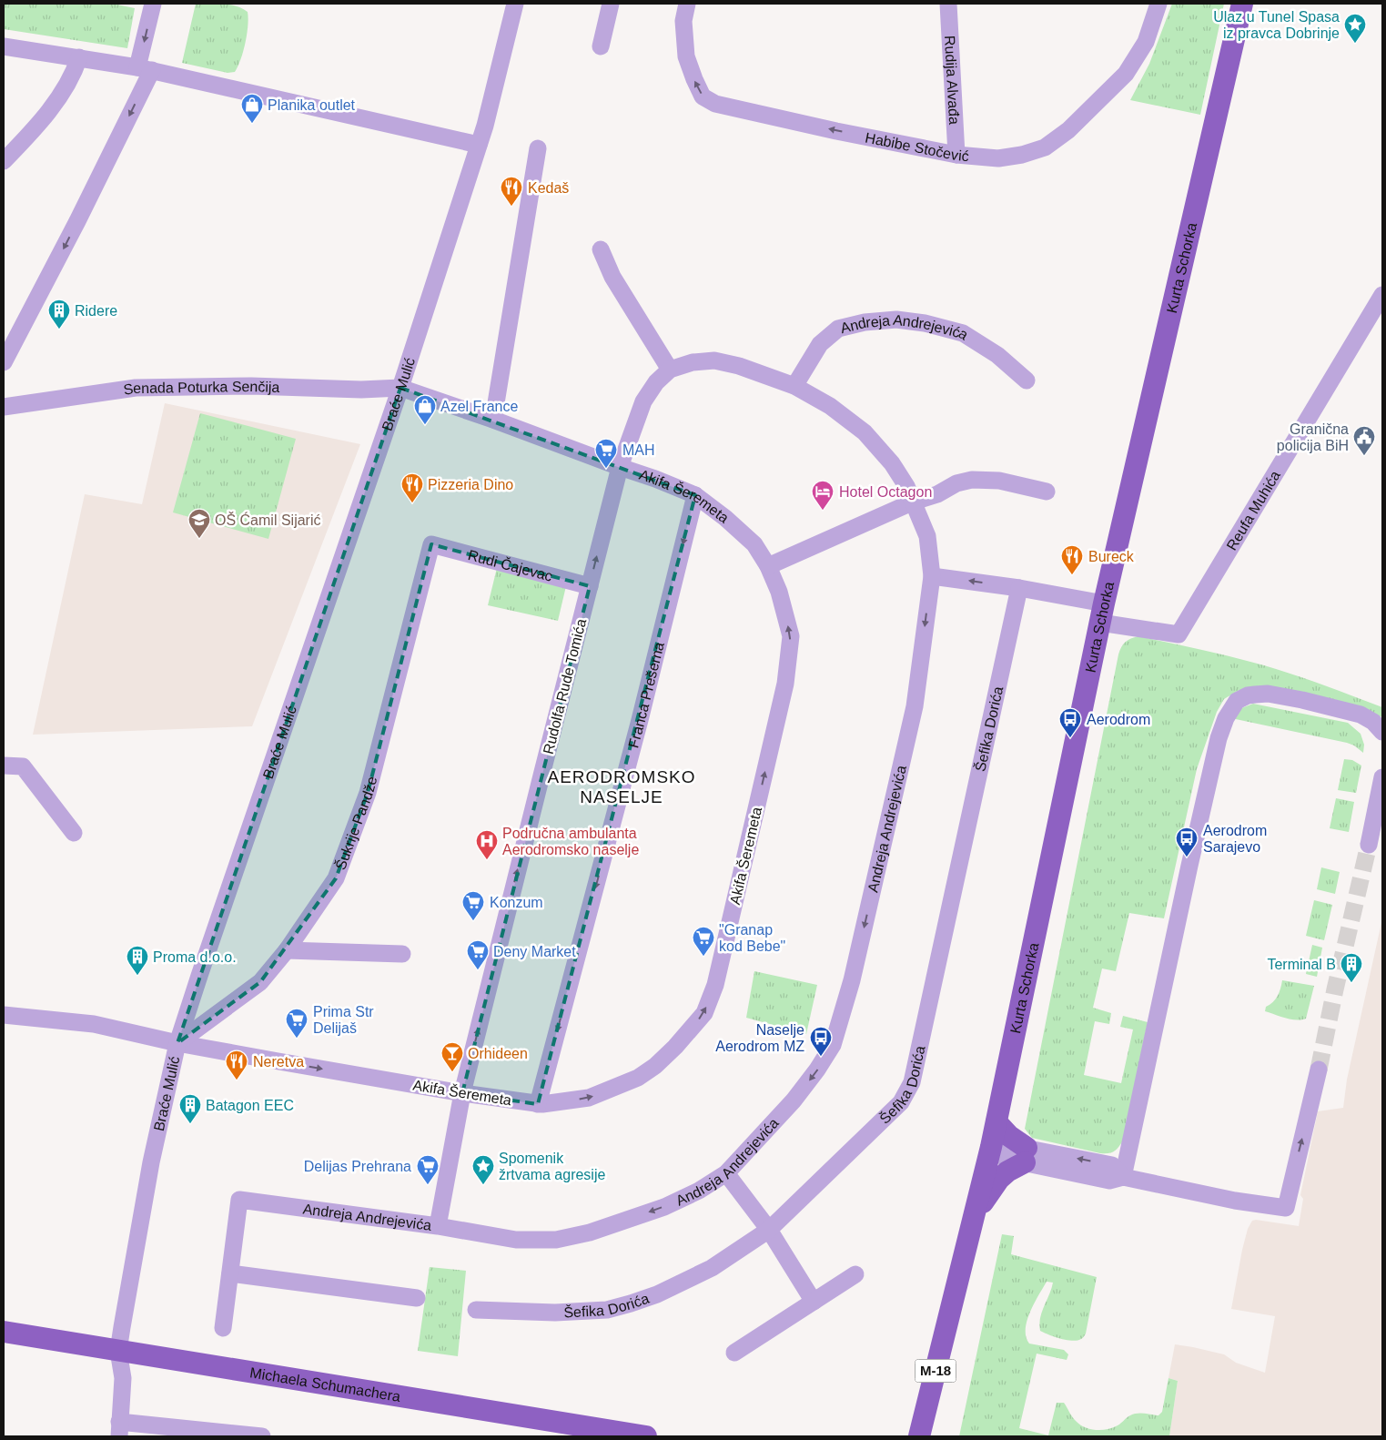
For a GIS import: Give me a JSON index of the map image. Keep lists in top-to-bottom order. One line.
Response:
{"streets":{"main road":["Kurta Schorka","M-18","Michaela Schumachera"],"street":["Rudija Alvađa","Habibe Stočević","Andreja Andrejevića","Senada Poturka Senčija","Braće Mulić","Akifa Šeremeta","Reufa Muhića","Rudi Čajevac","Rudolfa Rude Tomića","Franca Prešerna","Šefika Dorića","Šukrije Pandže"]},"crossings":[["Rudija Alvađa","Habibe Stočević"],["Kurta Schorka","Reufa Muhića"],["Andreja Andrejevića","Akifa Šeremeta"],["Andreja Andrejevića","Rudolfa Rude Tomića"],["Senada Poturka Senčija","Braće Mulić"],["Senada Poturka Senčija","Akifa Šeremeta"],["Braće Mulić","Akifa Šeremeta"],["Braće Mulić","Šukrije Pandže"],["Braće Mulić","Michaela Schumachera"],["Akifa Šeremeta","Rudolfa Rude Tomića"],["Akifa Šeremeta","Franca Prešerna"],["Akifa Šeremeta","Šukrije Pandže"],["Rudi Čajevac","Rudolfa Rude Tomića"],["Rudi Čajevac","Šukrije Pandže"]],"one_way":["Habibe Stočević","Andreja Andrejevića","Rudolfa Rude Tomića","Franca Prešerna"],"districts":["AERODROMSKO NASELJE"],"places":{"place":["Ulaz u Tunel Spasa iz pravca Dobrinje","Spomenik žrtvama agresije"],"shop":["Planika outlet","Azel France"],"restaurant":["Kedaš","Pizzeria Dino","Bureck","Neretva"],"building":["Ridere","Proma d.o.o.","Terminal B","Batagon EEC"],"public building":["Granična policija BiH"],"supermarket":["MAH","Konzum","\"Granap kod Bebe\"","Deny Market","Prima Str Delijaš","Delijas Prehrana"],"hotel":["Hotel Octagon"],"school or university":["OŠ Ćamil Sijarić"],"bus stop":["Aerodrom","Aerodrom Sarajevo","Naselje Aerodrom MZ"],"hospital":["Područna ambulanta Aerodromsko naselje"],"bar":["Orhideen"]}}
